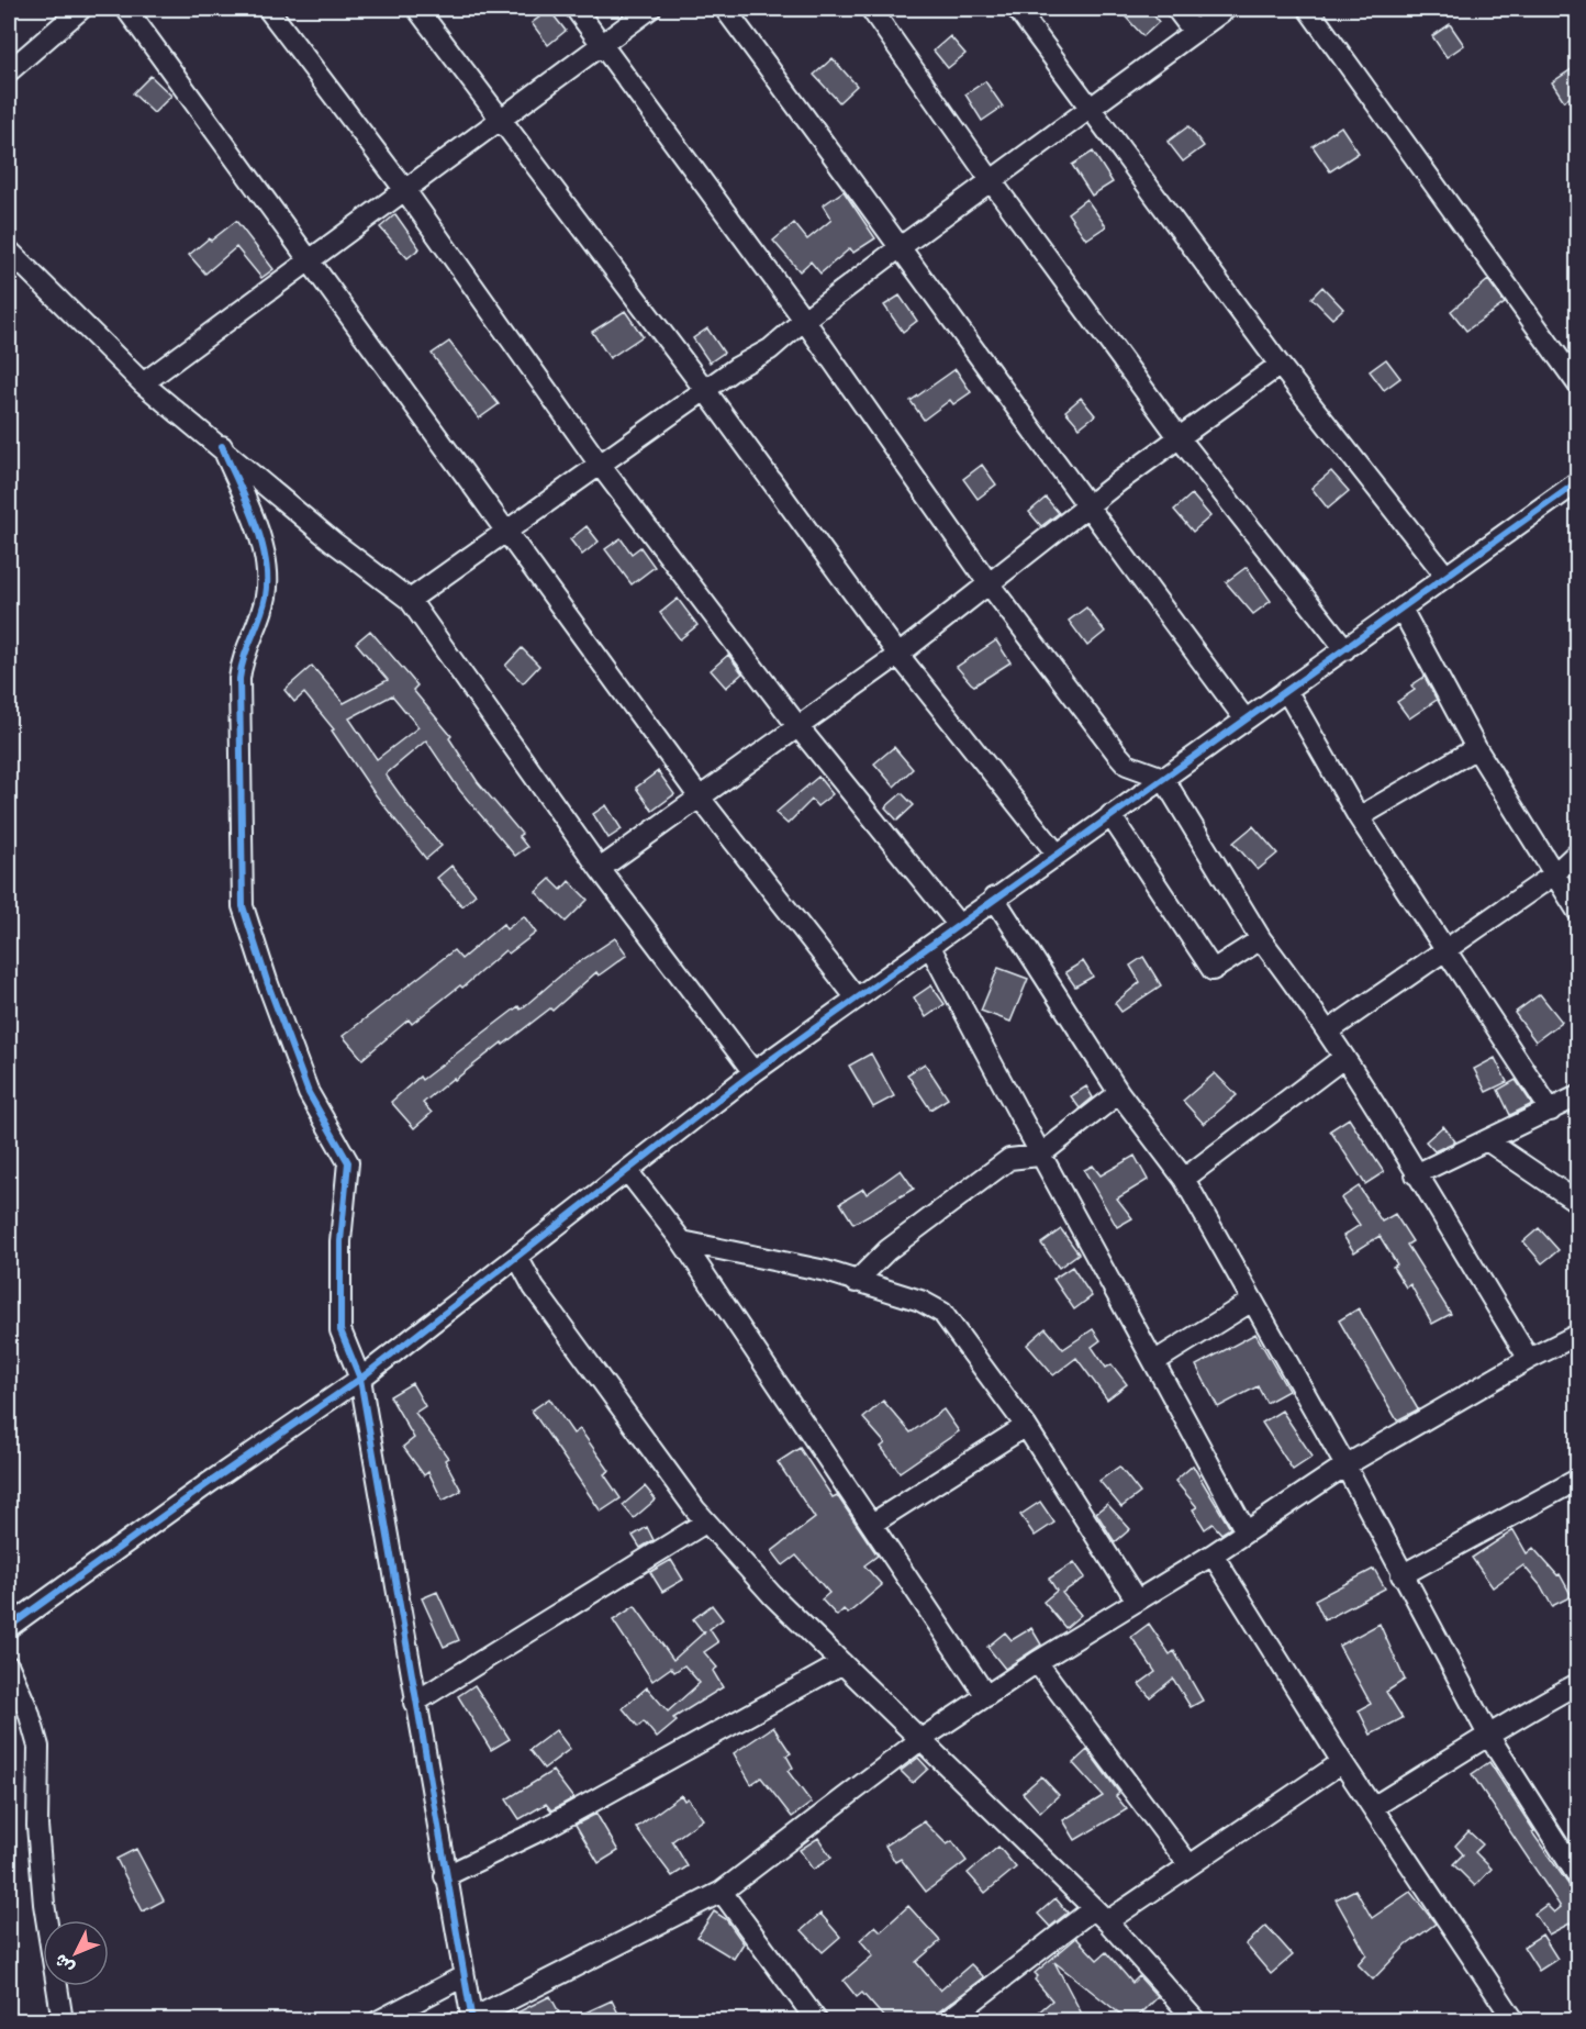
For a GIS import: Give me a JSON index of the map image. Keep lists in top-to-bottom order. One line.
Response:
{"north":"bottom left"}
